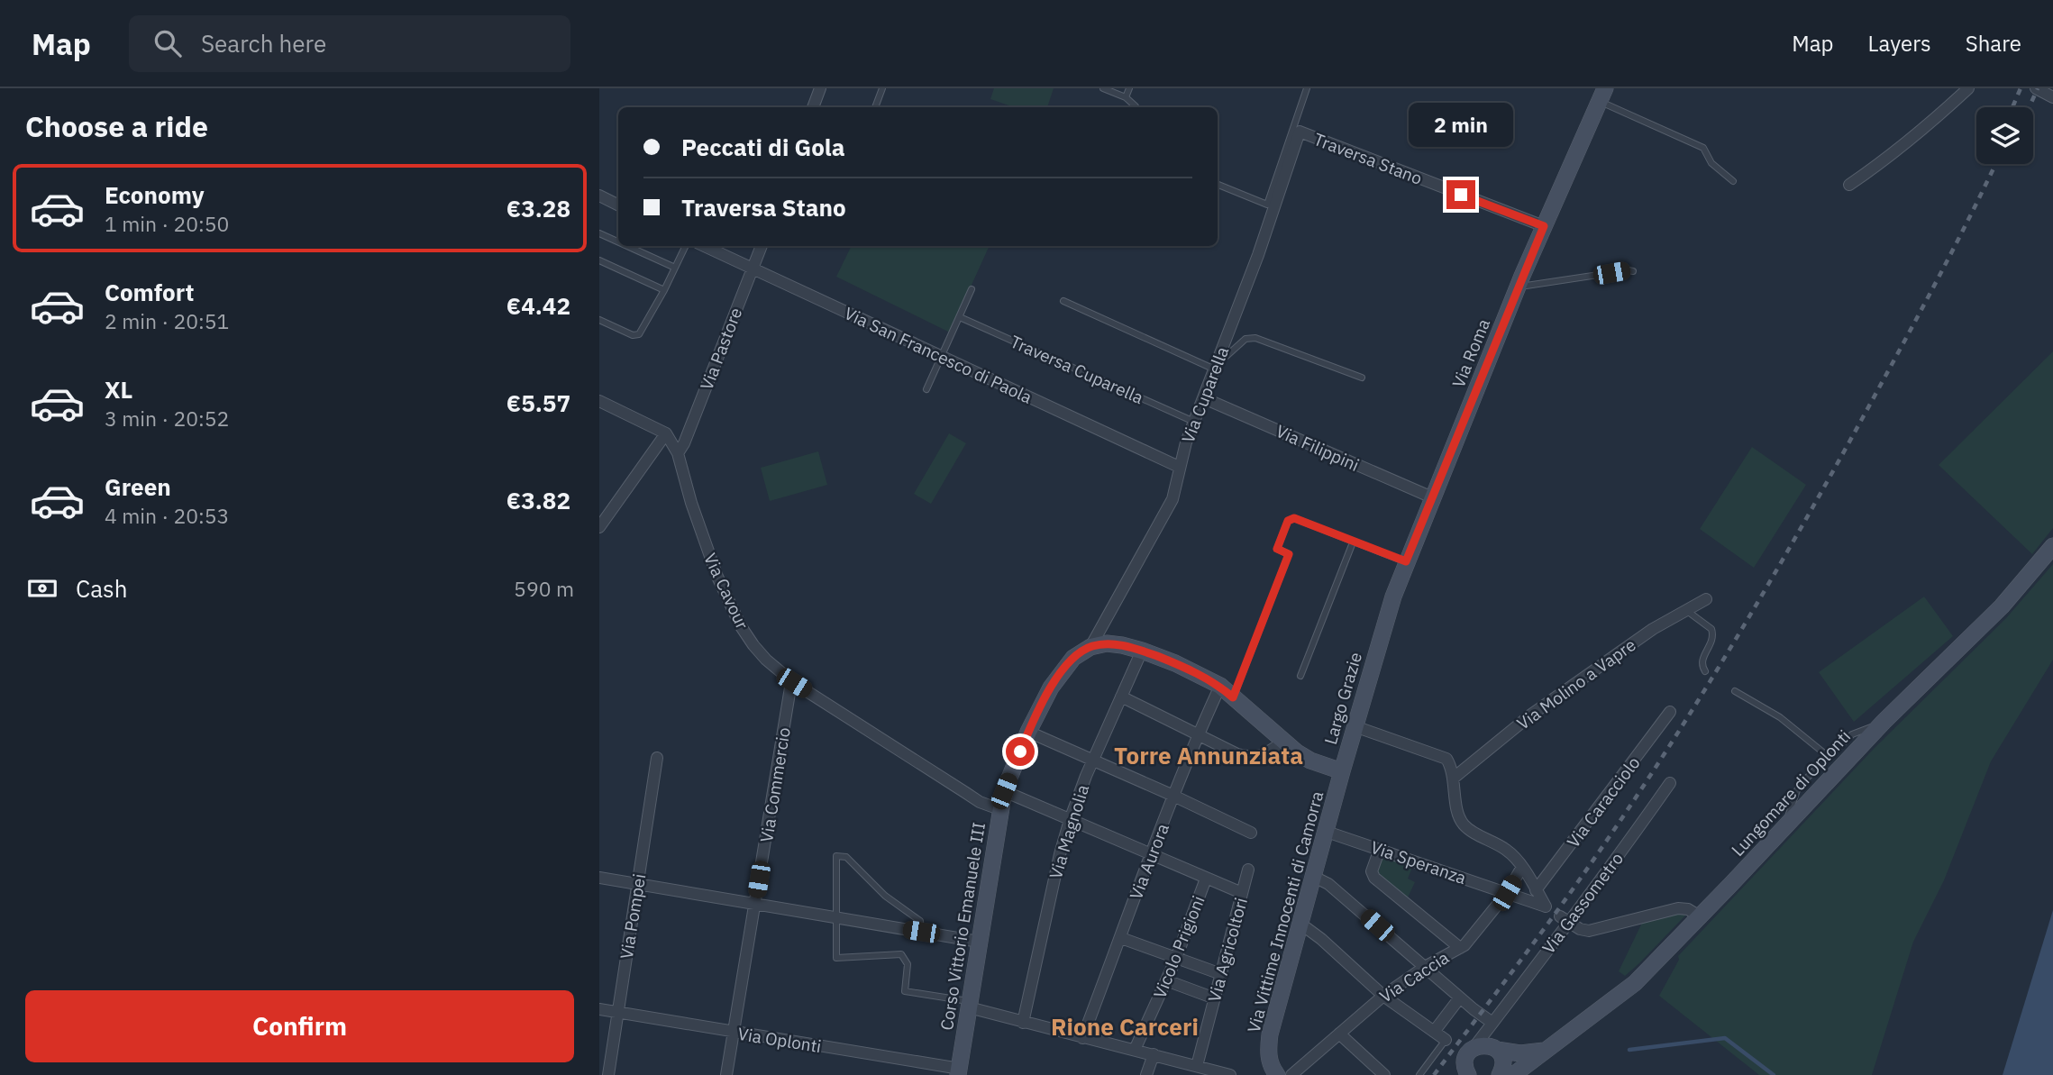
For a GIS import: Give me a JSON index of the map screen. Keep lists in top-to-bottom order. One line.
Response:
{"streets":{"street":["Traversa Stano","Via Pastore","Via Roma","Via San Francesco di Paola","Via Cuparella","Via Filippini","Via Cavour","Via Molino a Vapre","Largo Grazie","Via Commercio","Lungomare di Oplonti","Via Caracciolo","Via Magnolia","Via Aurora","Via Speranza","Via Gassometro","Via Vittime Innocenti di Camorra","Via Pompei","Corso Vittorio Emanuele III","Vicolo Prigioni","Via Agricoltori","Via Caccia","Via Oplonti"],"lane":["Traversa Cuparella"]},"crossings":[["Traversa Stano","Via Roma"],["Traversa Stano","Via Cuparella"],["Via Pastore","Via San Francesco di Paola"],["Via Pastore","Via Cavour"],["Via Roma","Via Filippini"],["Via Roma","Largo Grazie"],["Via San Francesco di Paola","Via Cuparella"],["Traversa Cuparella","Via Cuparella"],["Via Cuparella","Via Filippini"],["Via Cuparella","Corso Vittorio Emanuele III"],["Via Cavour","Via Commercio"],["Via Cavour","Corso Vittorio Emanuele III"],["Largo Grazie","Via Vittime Innocenti di Camorra"],["Via Commercio","Via Oplonti"],["Via Caracciolo","Via Speranza"],["Via Speranza","Via Vittime Innocenti di Camorra"],["Via Speranza","Via Caccia"],["Via Pompei","Via Oplonti"],["Corso Vittorio Emanuele III","Via Oplonti"]],"districts":["Torre Annunziata","Rione Carceri"],"page":{"header":"Map","search":"Search here","nav":["Map","Layers","Share"],"heading":"Choose a ride","bubble":"2 min","banner":["Peccati di Gola","Traversa Stano"],"list":[{"name":"Economy","note":"1 min · 20:50","value":"€3.28"},{"name":"Comfort","note":"2 min · 20:51","value":"€4.42"},{"name":"XL","note":"3 min · 20:52","value":"€5.57"},{"name":"Green","note":"4 min · 20:53","value":"€3.82"}],"pay":["Cash","590 m"],"buttons":"Confirm"}}
